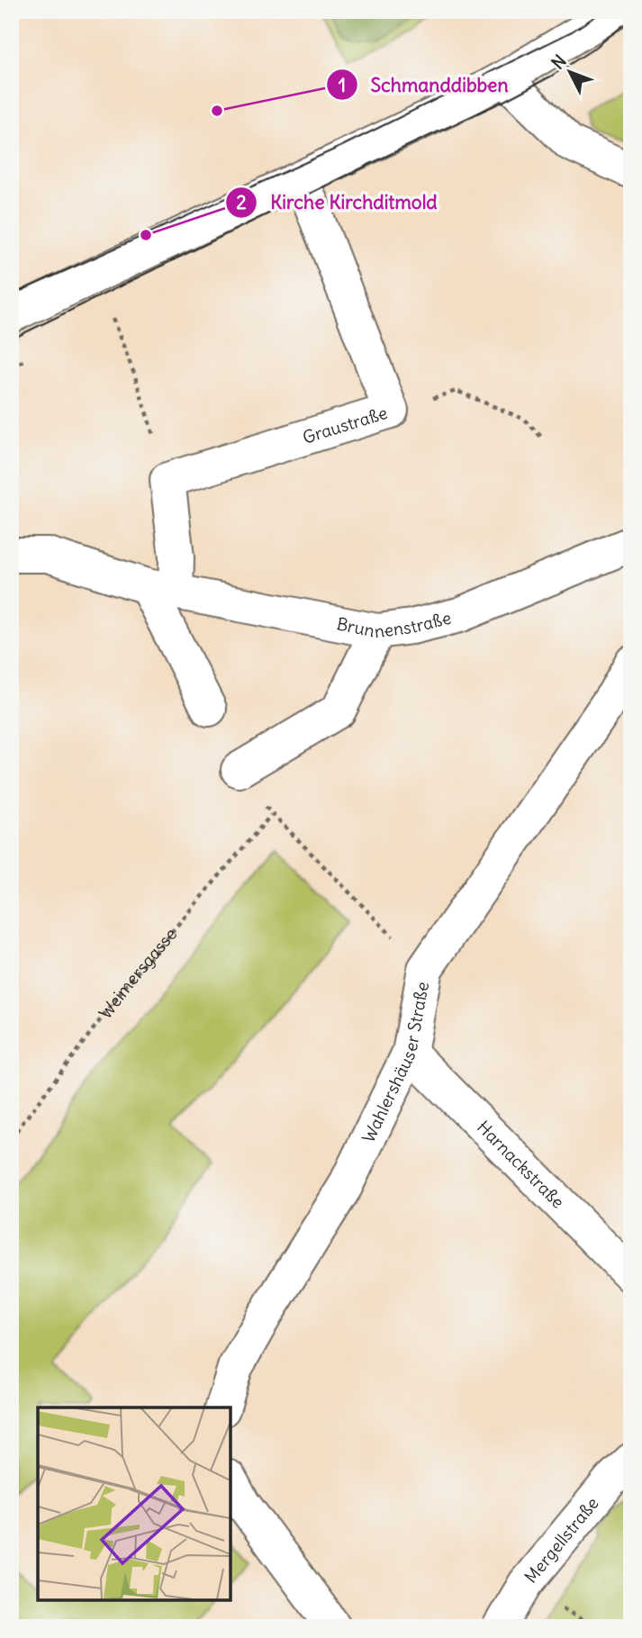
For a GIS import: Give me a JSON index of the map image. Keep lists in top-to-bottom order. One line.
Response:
{"streets":{"street":["Graustraße","Brunnenstraße","Wahlershäuser Straße","Harnackstraße","Mergellstraße"],"path":["Weimersgasse"]},"crossings":[["Weimersgasse","Wahlershäuser Straße"],["Wahlershäuser Straße","Harnackstraße"]],"places":["Schmanddibben","Kirche Kirchditmold"],"north":"top left"}
